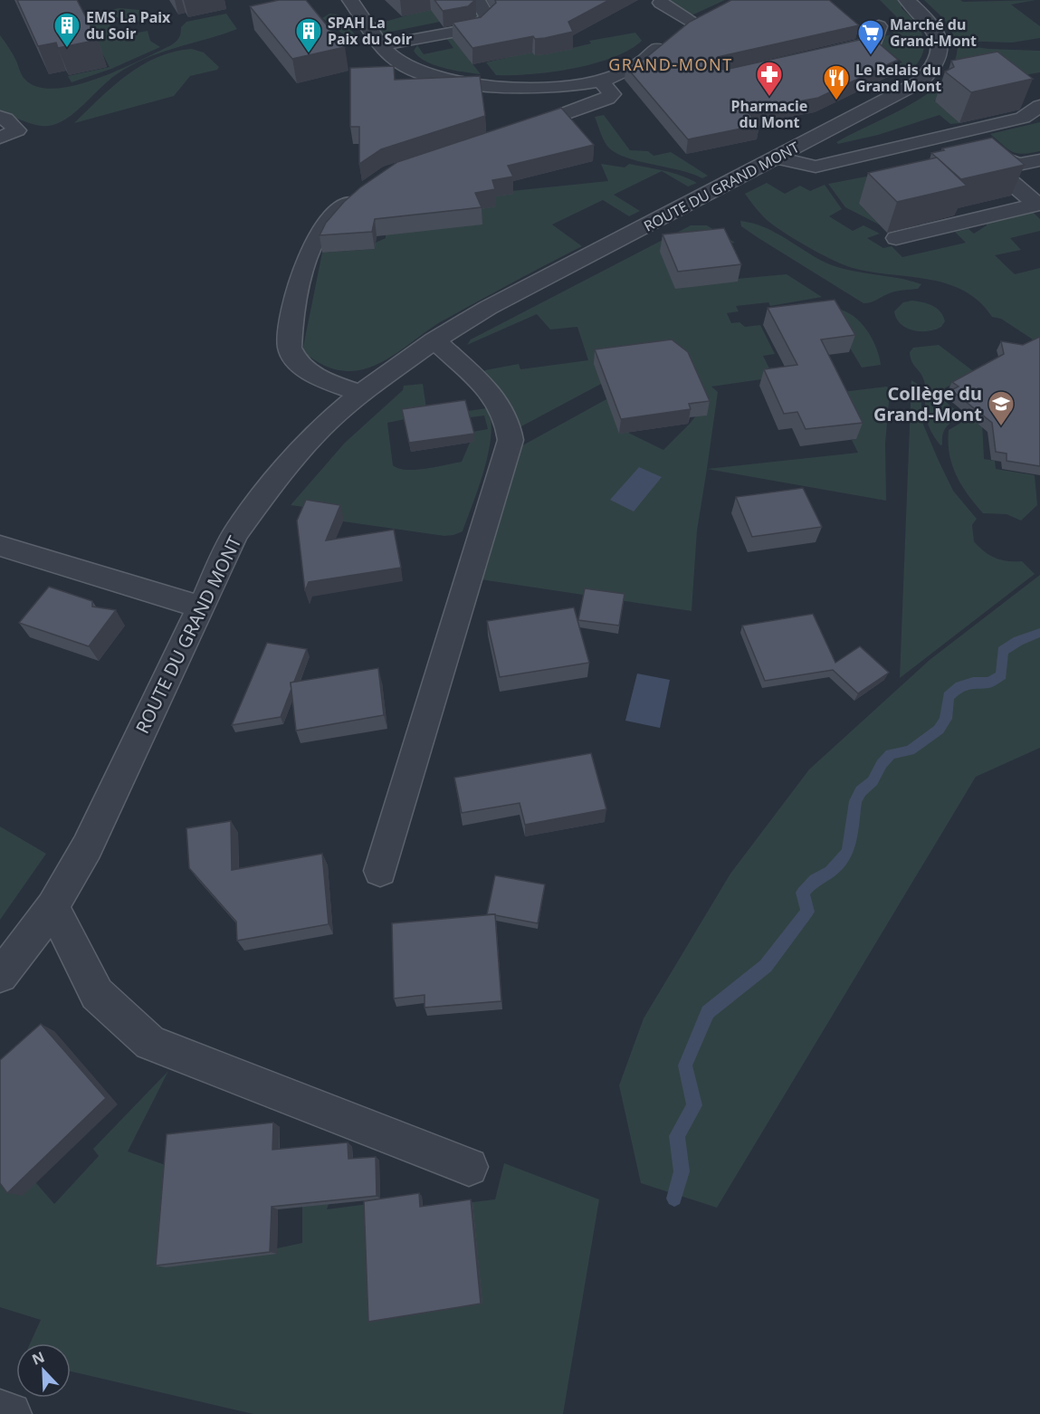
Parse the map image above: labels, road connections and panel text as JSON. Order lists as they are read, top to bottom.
{
  "streets": {
    "street": ["ROUTE DU GRAND MONT"]
  },
  "districts": ["GRAND-MONT"],
  "places": {
    "building": ["EMS La Paix du Soir", "SPAH La Paix du Soir"],
    "supermarket": ["Marché du Grand-Mont"],
    "pharmacy": ["Pharmacie du Mont"],
    "restaurant": ["Le Relais du Grand Mont"],
    "school or university": ["Collège du Grand-Mont"]
  },
  "north": "top left"
}
